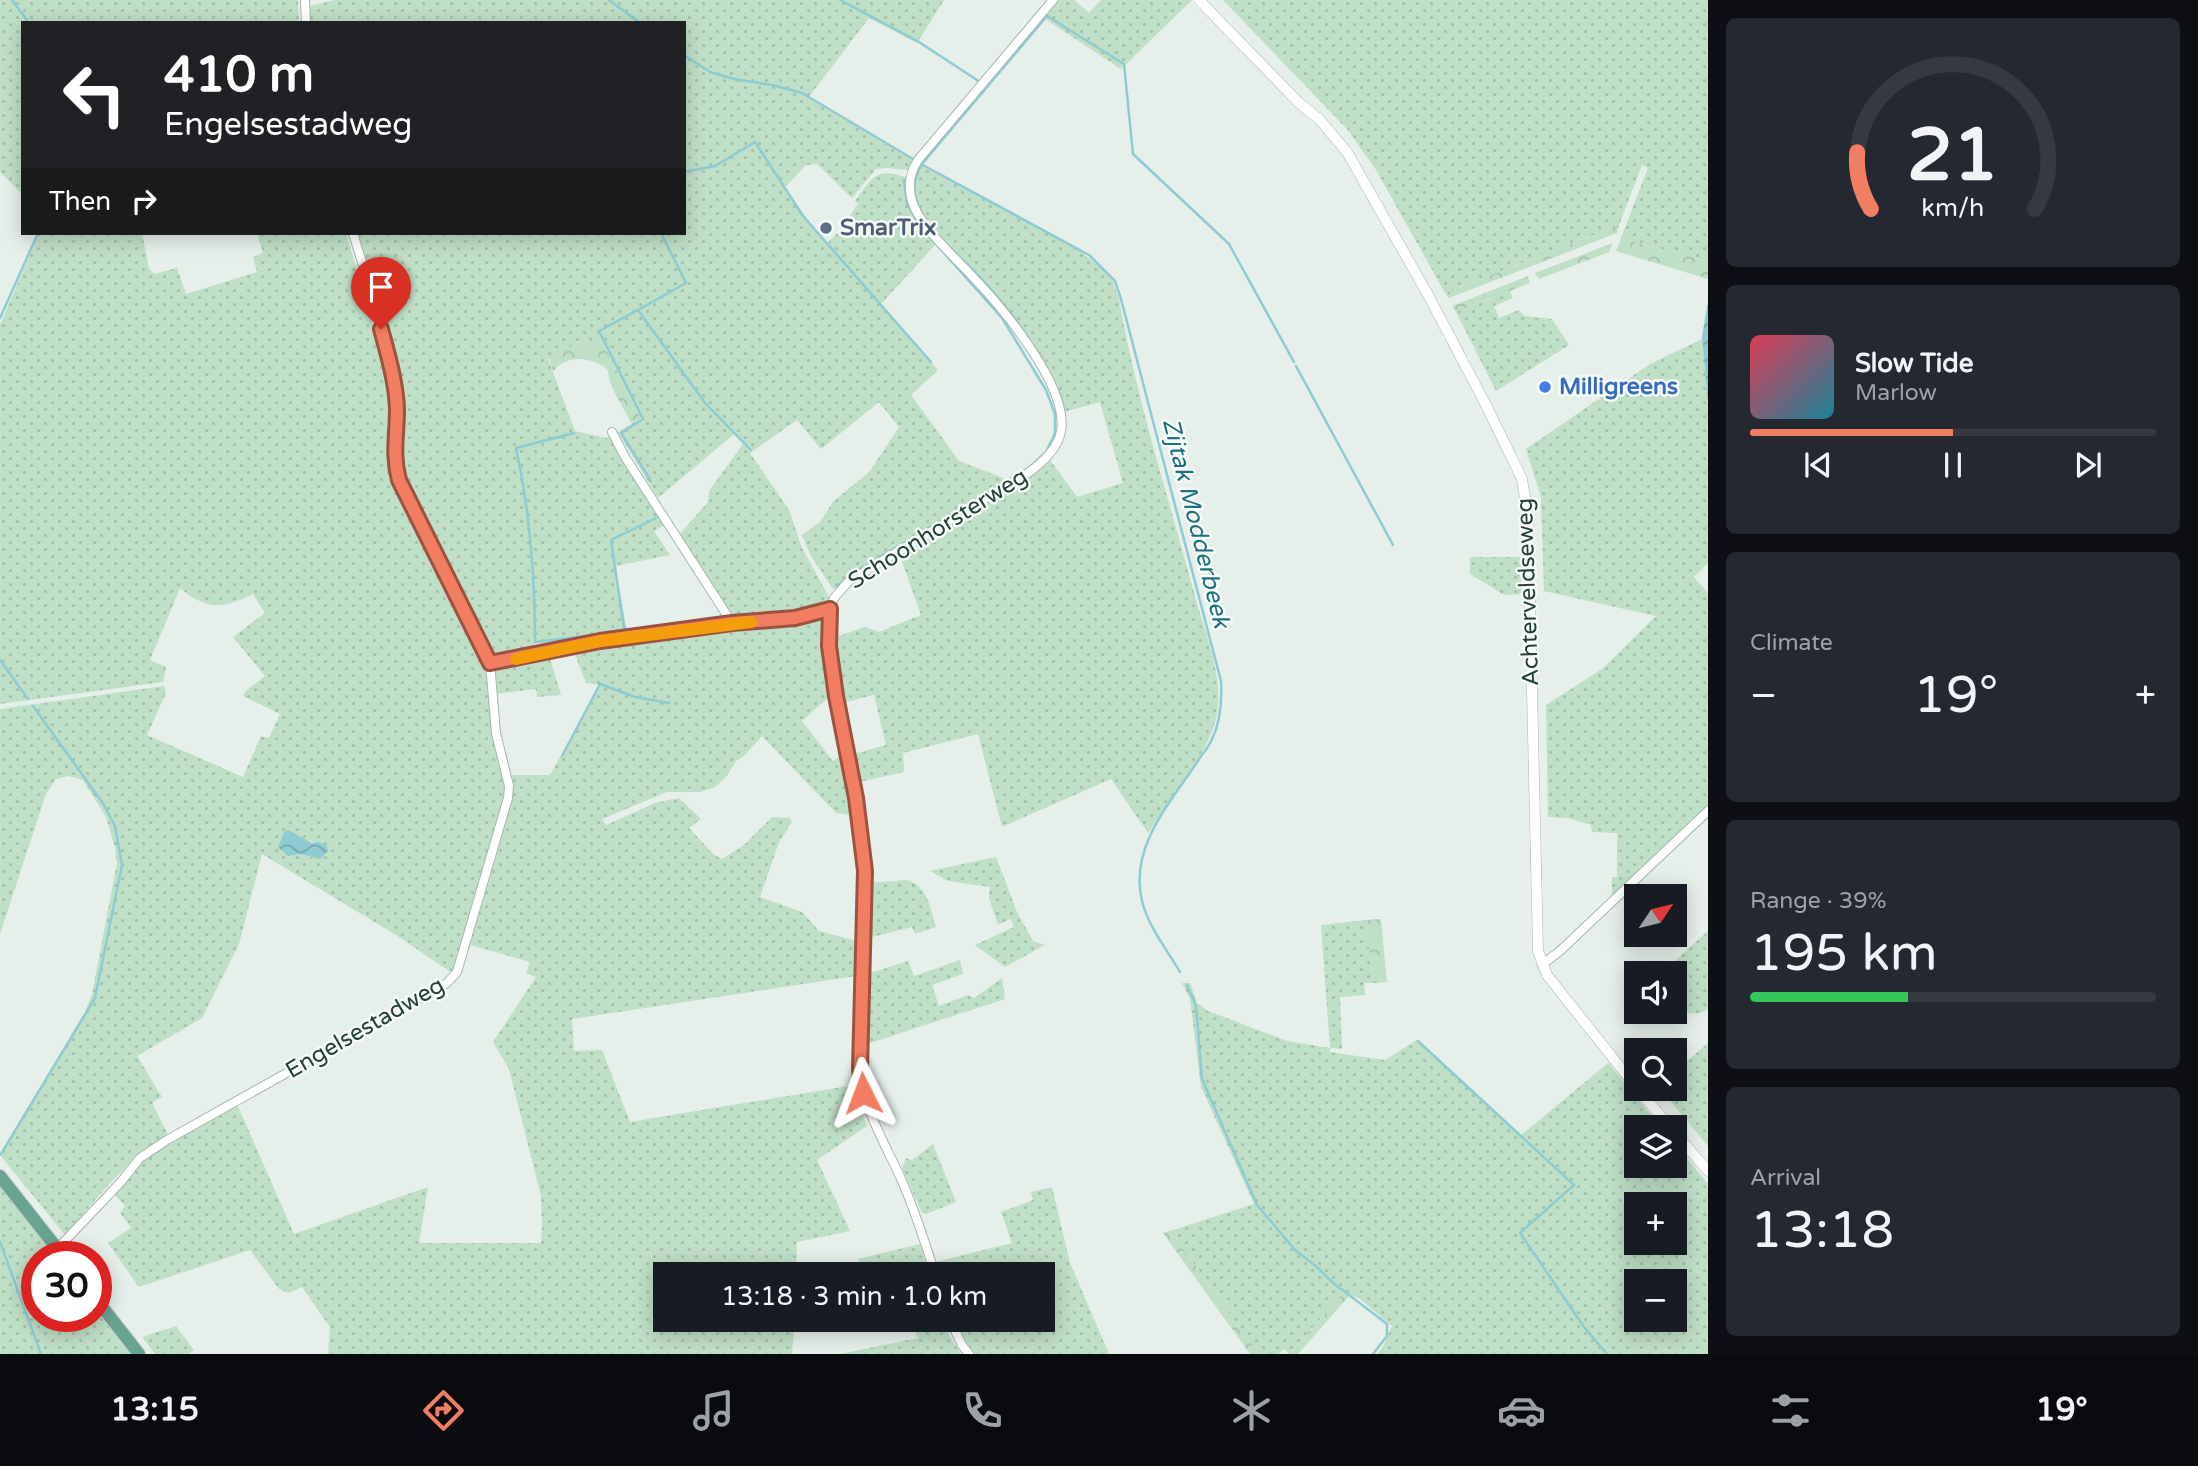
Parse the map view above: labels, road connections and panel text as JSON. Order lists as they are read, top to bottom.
{
  "streets": {
    "street": ["Schoonhorsterweg", "Achterveldseweg", "Engelsestadweg"]
  },
  "water": ["Zijtak Modderbeek"],
  "places": ["SmarTrix", "Milligreens"],
  "north": "top right",
  "page": {
    "turn": ["410 m", "Engelsestadweg"],
    "then": "Then",
    "song": ["Slow Tide", "Marlow"],
    "tile": [
      "Climate",
      ["Range · 39%", "195 km"],
      ["Arrival", "13:18"]
    ],
    "heat": ["−", "19°", "+"],
    "map_buttons": ["+", "−"],
    "limit": "30",
    "trip": "13:18 · 3 min · 1.0 km",
    "tabs": ["13:15", "19°"],
    "gauge": ["21", "km/h"]
  }
}
